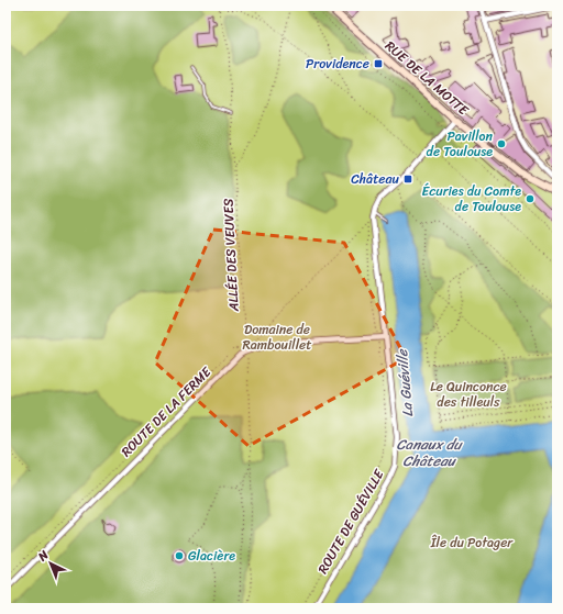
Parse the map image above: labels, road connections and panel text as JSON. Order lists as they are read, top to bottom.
{
  "streets": {
    "street": ["RUE DE LA MOTTE", "ROUTE DE LA FERME", "ROUTE DE GUÉVILLE"],
    "path": ["ALLÉE DES VEUVES"]
  },
  "crossings": [
    ["ALLÉE DES VEUVES", "ROUTE DE LA FERME"],
    ["ROUTE DE LA FERME", "ROUTE DE GUÉVILLE"]
  ],
  "water": ["La Guéville", "Canaux du Château"],
  "parks": ["Domaine de Rambouillet", "Le Quinconce des tilleuls", "Île du Potager"],
  "places": {
    "transit": ["Providence", "Château"],
    "other": ["Pavillon de Toulouse", "Écuries du Comte de Toulouse", "Glacière"]
  },
  "north": "top left"
}
